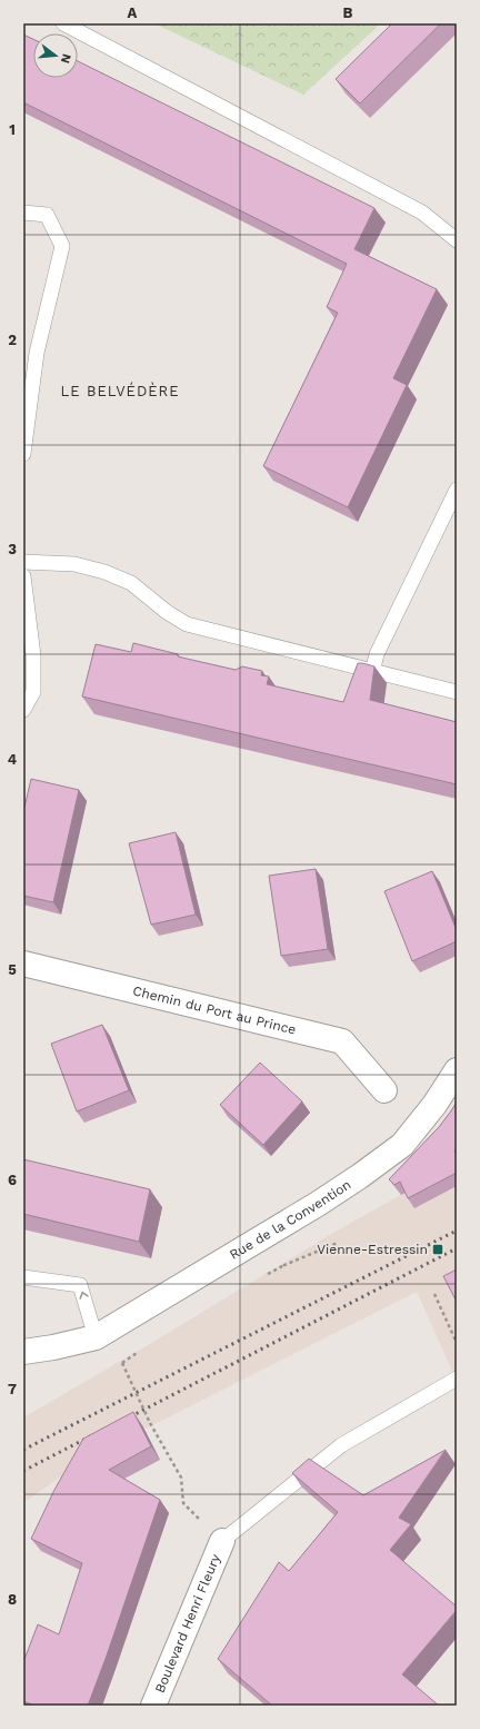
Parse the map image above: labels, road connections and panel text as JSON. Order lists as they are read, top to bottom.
{
  "streets": {
    "street": ["Chemin du Port au Prince", "Rue de la Convention", "Boulevard Henri Fleury"]
  },
  "districts": ["LE BELVÉDÈRE"],
  "places": {
    "transit": ["Vienne-Estressin"]
  },
  "north": "right",
  "grid": {
    "columns": ["A", "B"],
    "rows": [
      "1",
      "2",
      "3",
      "4",
      "5",
      "6",
      "7",
      "8"
    ]
  }
}
